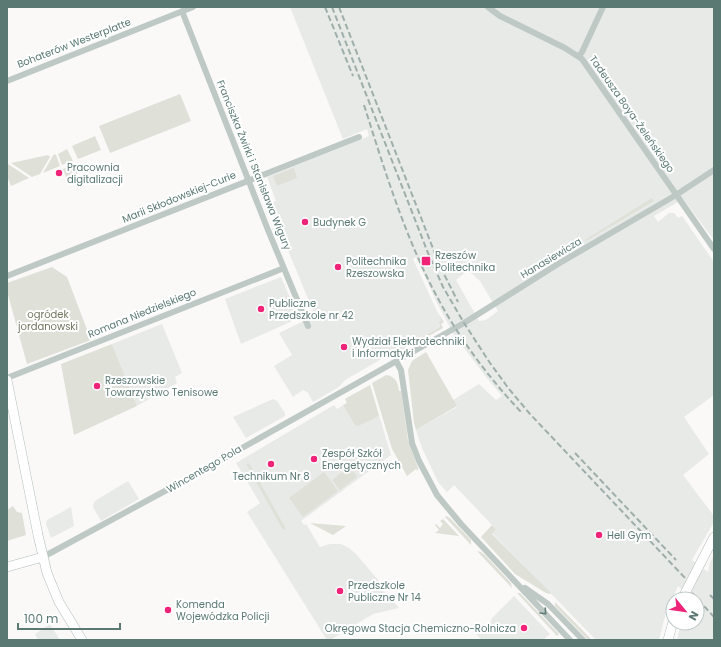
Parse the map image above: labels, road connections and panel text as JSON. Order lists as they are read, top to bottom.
{
  "streets": {
    "main road": ["Wincentego Pola"],
    "street": [
      "Bohaterów Westerplatte",
      "Tadeusza Boya-Żeleńskiego",
      "Franciszka Żwirki i Stanisława Wigury",
      "Marii Skłodowskiej-Curie",
      "Hanasiewicza",
      "Romana Niedzielskiego"
    ]
  },
  "crossings": [
    ["Bohaterów Westerplatte", "Franciszka Żwirki i Stanisława Wigury"],
    ["Tadeusza Boya-Żeleńskiego", "Hanasiewicza"],
    ["Franciszka Żwirki i Stanisława Wigury", "Marii Skłodowskiej-Curie"],
    ["Franciszka Żwirki i Stanisława Wigury", "Romana Niedzielskiego"],
    ["Hanasiewicza", "Wincentego Pola"]
  ],
  "parks": ["ogródek jordanowski"],
  "places": {
    "other": [
      "Pracownia digitalizacji",
      "Budynek G",
      "Politechnika Rzeszowska",
      "Publiczne Przedszkole nr 42",
      "Wydział Elektrotechniki i Informatyki",
      "Rzeszowskie Towarzystwo Tenisowe",
      "Zespół Szkół Energetycznych",
      "Technikum Nr 8",
      "Hell Gym",
      "Przedszkole Publiczne Nr 14",
      "Komenda Wojewódzka Policji",
      "Okręgowa Stacja Chemiczno-Rolnicza"
    ],
    "transit": ["Rzeszów Politechnika"]
  },
  "scale_bar": "100 m",
  "north": "bottom right"
}
